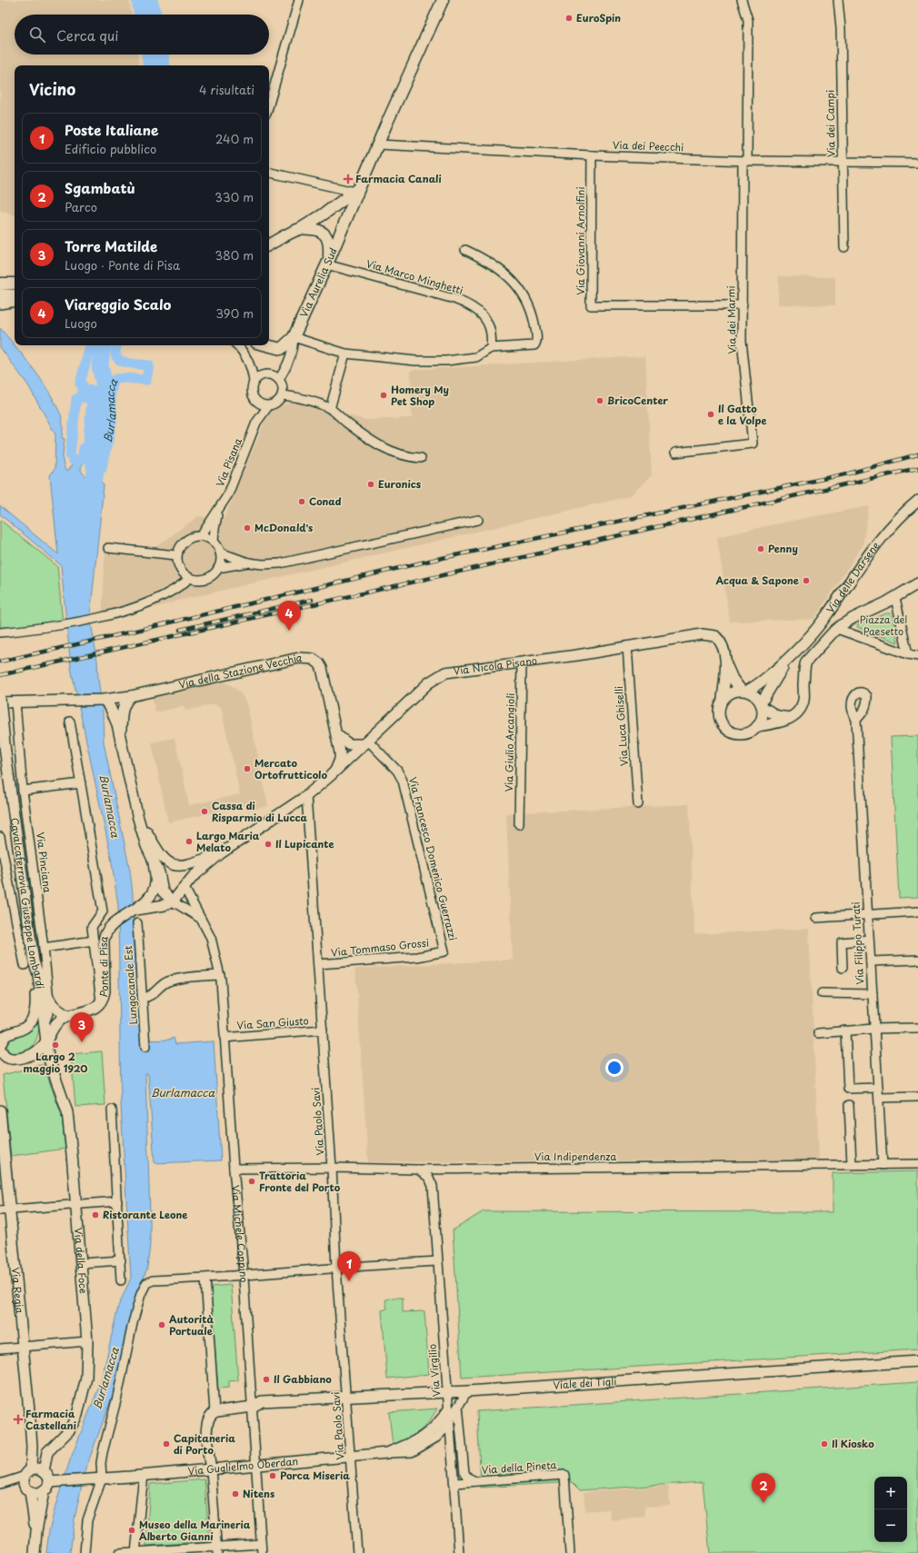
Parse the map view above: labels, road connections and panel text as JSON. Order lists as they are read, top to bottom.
{
  "streets": {
    "main road": ["Via Aurelia Sud"],
    "street": [
      "Via dei Campi",
      "Via dei Peecchi",
      "Via Giovanni Arnolfini",
      "Via Marco Minghetti",
      "Via dei Marmi",
      "Via Pisana",
      "Via delle Darsene",
      "Via Nicola Pisano",
      "Via della Stazione Vecchia",
      "Via Luca Ghiselli",
      "Via Giulio Arcangioli",
      "Via Francesco Domenico Guerrazzi",
      "Via Pinciana",
      "Cavalcaferrovia Giuseppe Lombardi",
      "Via Filippo Turati",
      "Via Tommaso Grossi",
      "Ponte di Pisa",
      "Lungocanale Est",
      "Via San Giusto",
      "Via Paolo Savi",
      "Via Indipendenza",
      "Via Michele Coppino",
      "Via della Foce",
      "Via Regia",
      "Via Virgilio",
      "Viale dei Tigli",
      "Via Guglielmo Oberdan",
      "Via della Pineta"
    ]
  },
  "crossings": [
    ["Via dei Campi", "Via dei Peecchi"],
    ["Via dei Peecchi", "Via Giovanni Arnolfini"],
    ["Via dei Peecchi", "Via Aurelia Sud"],
    ["Via dei Peecchi", "Via dei Marmi"],
    ["Via Giovanni Arnolfini", "Via dei Marmi"],
    ["Via Marco Minghetti", "Via Aurelia Sud"],
    ["Via Aurelia Sud", "Via Pisana"],
    ["Via delle Darsene", "Via Nicola Pisano"],
    ["Via Nicola Pisano", "Via della Stazione Vecchia"],
    ["Via Nicola Pisano", "Via Luca Ghiselli"],
    ["Via Nicola Pisano", "Via Giulio Arcangioli"],
    ["Via Nicola Pisano", "Via Francesco Domenico Guerrazzi"],
    ["Via Nicola Pisano", "Via Paolo Savi"],
    ["Via Francesco Domenico Guerrazzi", "Via Tommaso Grossi"],
    ["Via Pinciana", "Cavalcaferrovia Giuseppe Lombardi"],
    ["Cavalcaferrovia Giuseppe Lombardi", "Via della Foce"],
    ["Via Filippo Turati", "Via Indipendenza"],
    ["Via Tommaso Grossi", "Via Paolo Savi"],
    ["Via San Giusto", "Via Paolo Savi"],
    ["Via San Giusto", "Via Michele Coppino"],
    ["Via Paolo Savi", "Via Indipendenza"],
    ["Via Paolo Savi", "Viale dei Tigli"],
    ["Via Paolo Savi", "Via Guglielmo Oberdan"],
    ["Via Indipendenza", "Via Michele Coppino"],
    ["Via Michele Coppino", "Viale dei Tigli"],
    ["Via Michele Coppino", "Via Guglielmo Oberdan"],
    ["Via della Foce", "Via Regia"],
    ["Via della Foce", "Via Guglielmo Oberdan"],
    ["Via Regia", "Via Guglielmo Oberdan"],
    ["Via Virgilio", "Viale dei Tigli"],
    ["Via Virgilio", "Via Guglielmo Oberdan"],
    ["Via Virgilio", "Via della Pineta"],
    ["Via Guglielmo Oberdan", "Via della Pineta"]
  ],
  "water": ["Burlamacca"],
  "parks": ["Piazza del Paesetto"],
  "places": {
    "other": [
      "EuroSpin",
      "Homery My Pet Shop",
      "BricoCenter",
      "Il Gatto e la Volpe",
      "Euronics",
      "Conad",
      "McDonald's",
      "Penny",
      "Acqua & Sapone",
      "Mercato Ortofrutticolo",
      "Cassa di Risparmio di Lucca",
      "Largo Maria Melato",
      "Il Lupicante",
      "Largo 2 maggio 1920",
      "Trattoria Fronte del Porto",
      "Ristorante Leone",
      "Autorità Portuale",
      "Il Gabbiano",
      "Capitaneria di Porto",
      "Il Kiosko",
      "Porca Miseria",
      "Nitens",
      "Museo della Marineria Alberto Gianni"
    ],
    "health": ["Farmacia Canali", "Farmacia Castellani"]
  },
  "page": {
    "search": "Cerca qui",
    "heading": ["Vicino", "4 risultati"],
    "list": [
      {
        "mark": "1",
        "name": "Poste Italiane",
        "note": "Edificio pubblico",
        "value": "240 m"
      },
      {
        "mark": "2",
        "name": "Sgambatù",
        "note": "Parco",
        "value": "330 m"
      },
      {
        "mark": "3",
        "name": "Torre Matilde",
        "note": "Luogo · Ponte di Pisa",
        "value": "380 m"
      },
      {
        "mark": "4",
        "name": "Viareggio Scalo",
        "note": "Luogo",
        "value": "390 m"
      }
    ],
    "pins": [
      "4",
      "3",
      "1",
      "2"
    ],
    "map_buttons": ["+", "−"]
  }
}
